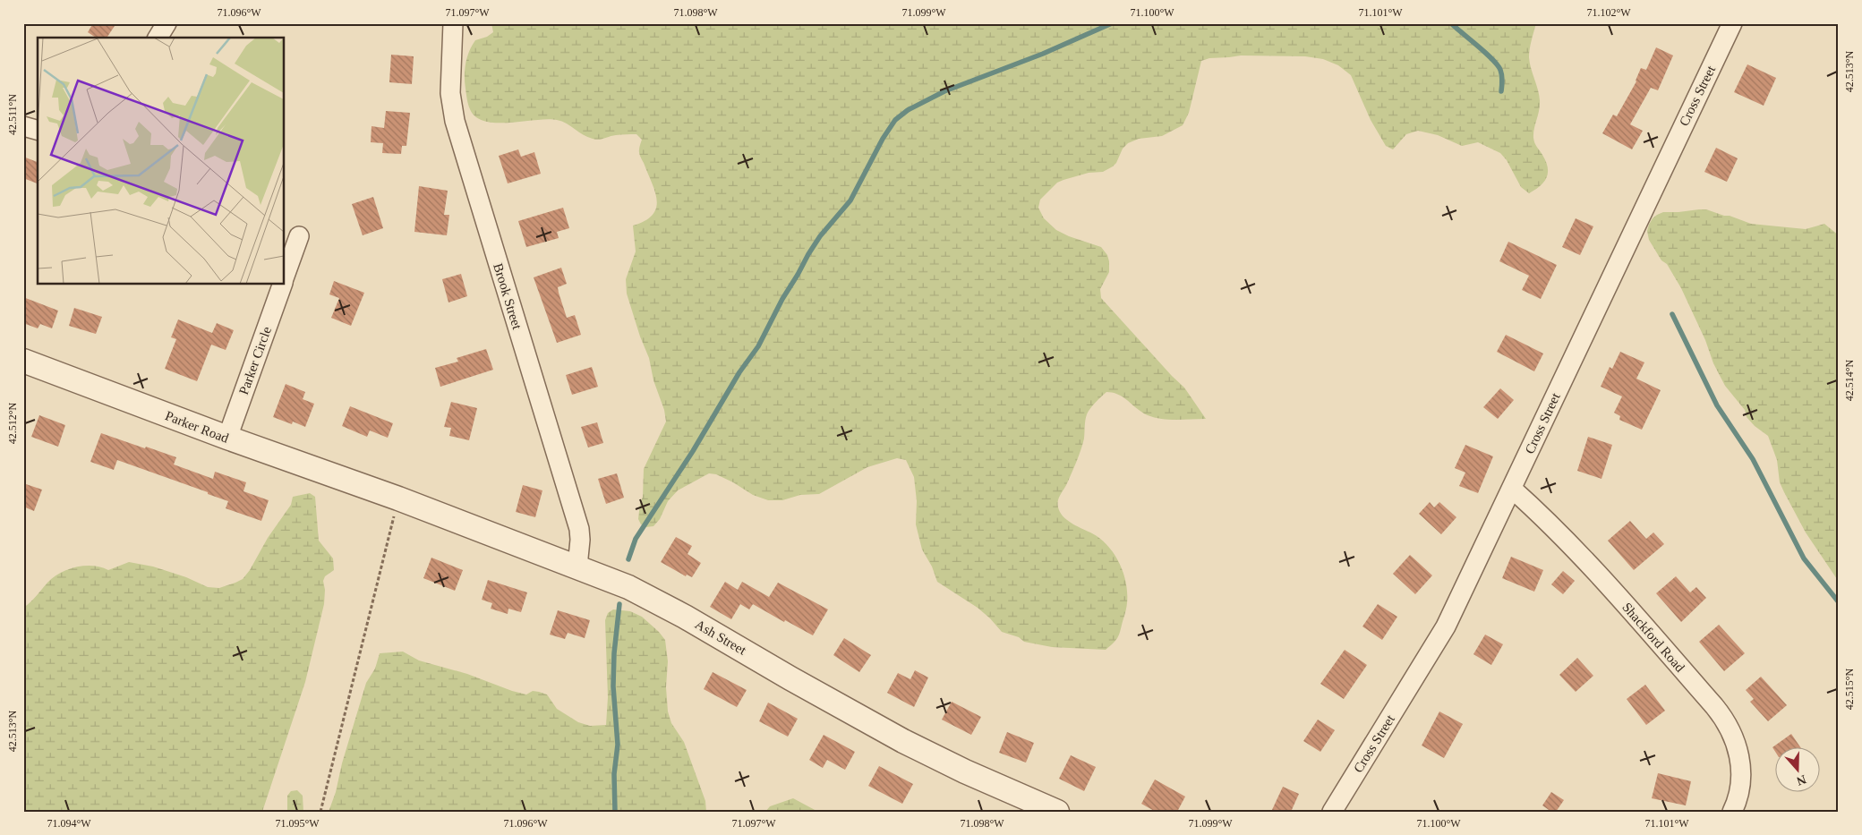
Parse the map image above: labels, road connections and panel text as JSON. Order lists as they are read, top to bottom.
{
  "streets": {
    "street": [
      "Cross Street",
      "Brook Street",
      "Parker Circle",
      "Parker Road",
      "Ash Street",
      "Shackford Road"
    ]
  },
  "crossings": [
    ["Cross Street", "Shackford Road"],
    ["Brook Street", "Ash Street"],
    ["Parker Circle", "Parker Road"],
    ["Parker Road", "Ash Street"]
  ],
  "north": "bottom",
  "coordinates": [
    "71.096°W",
    "71.097°W",
    "71.098°W",
    "71.099°W",
    "71.100°W",
    "71.101°W",
    "71.102°W",
    "42.513°N",
    "42.511°N",
    "42.514°N",
    "42.512°N",
    "42.515°N",
    "71.094°W",
    "71.095°W"
  ]
}
